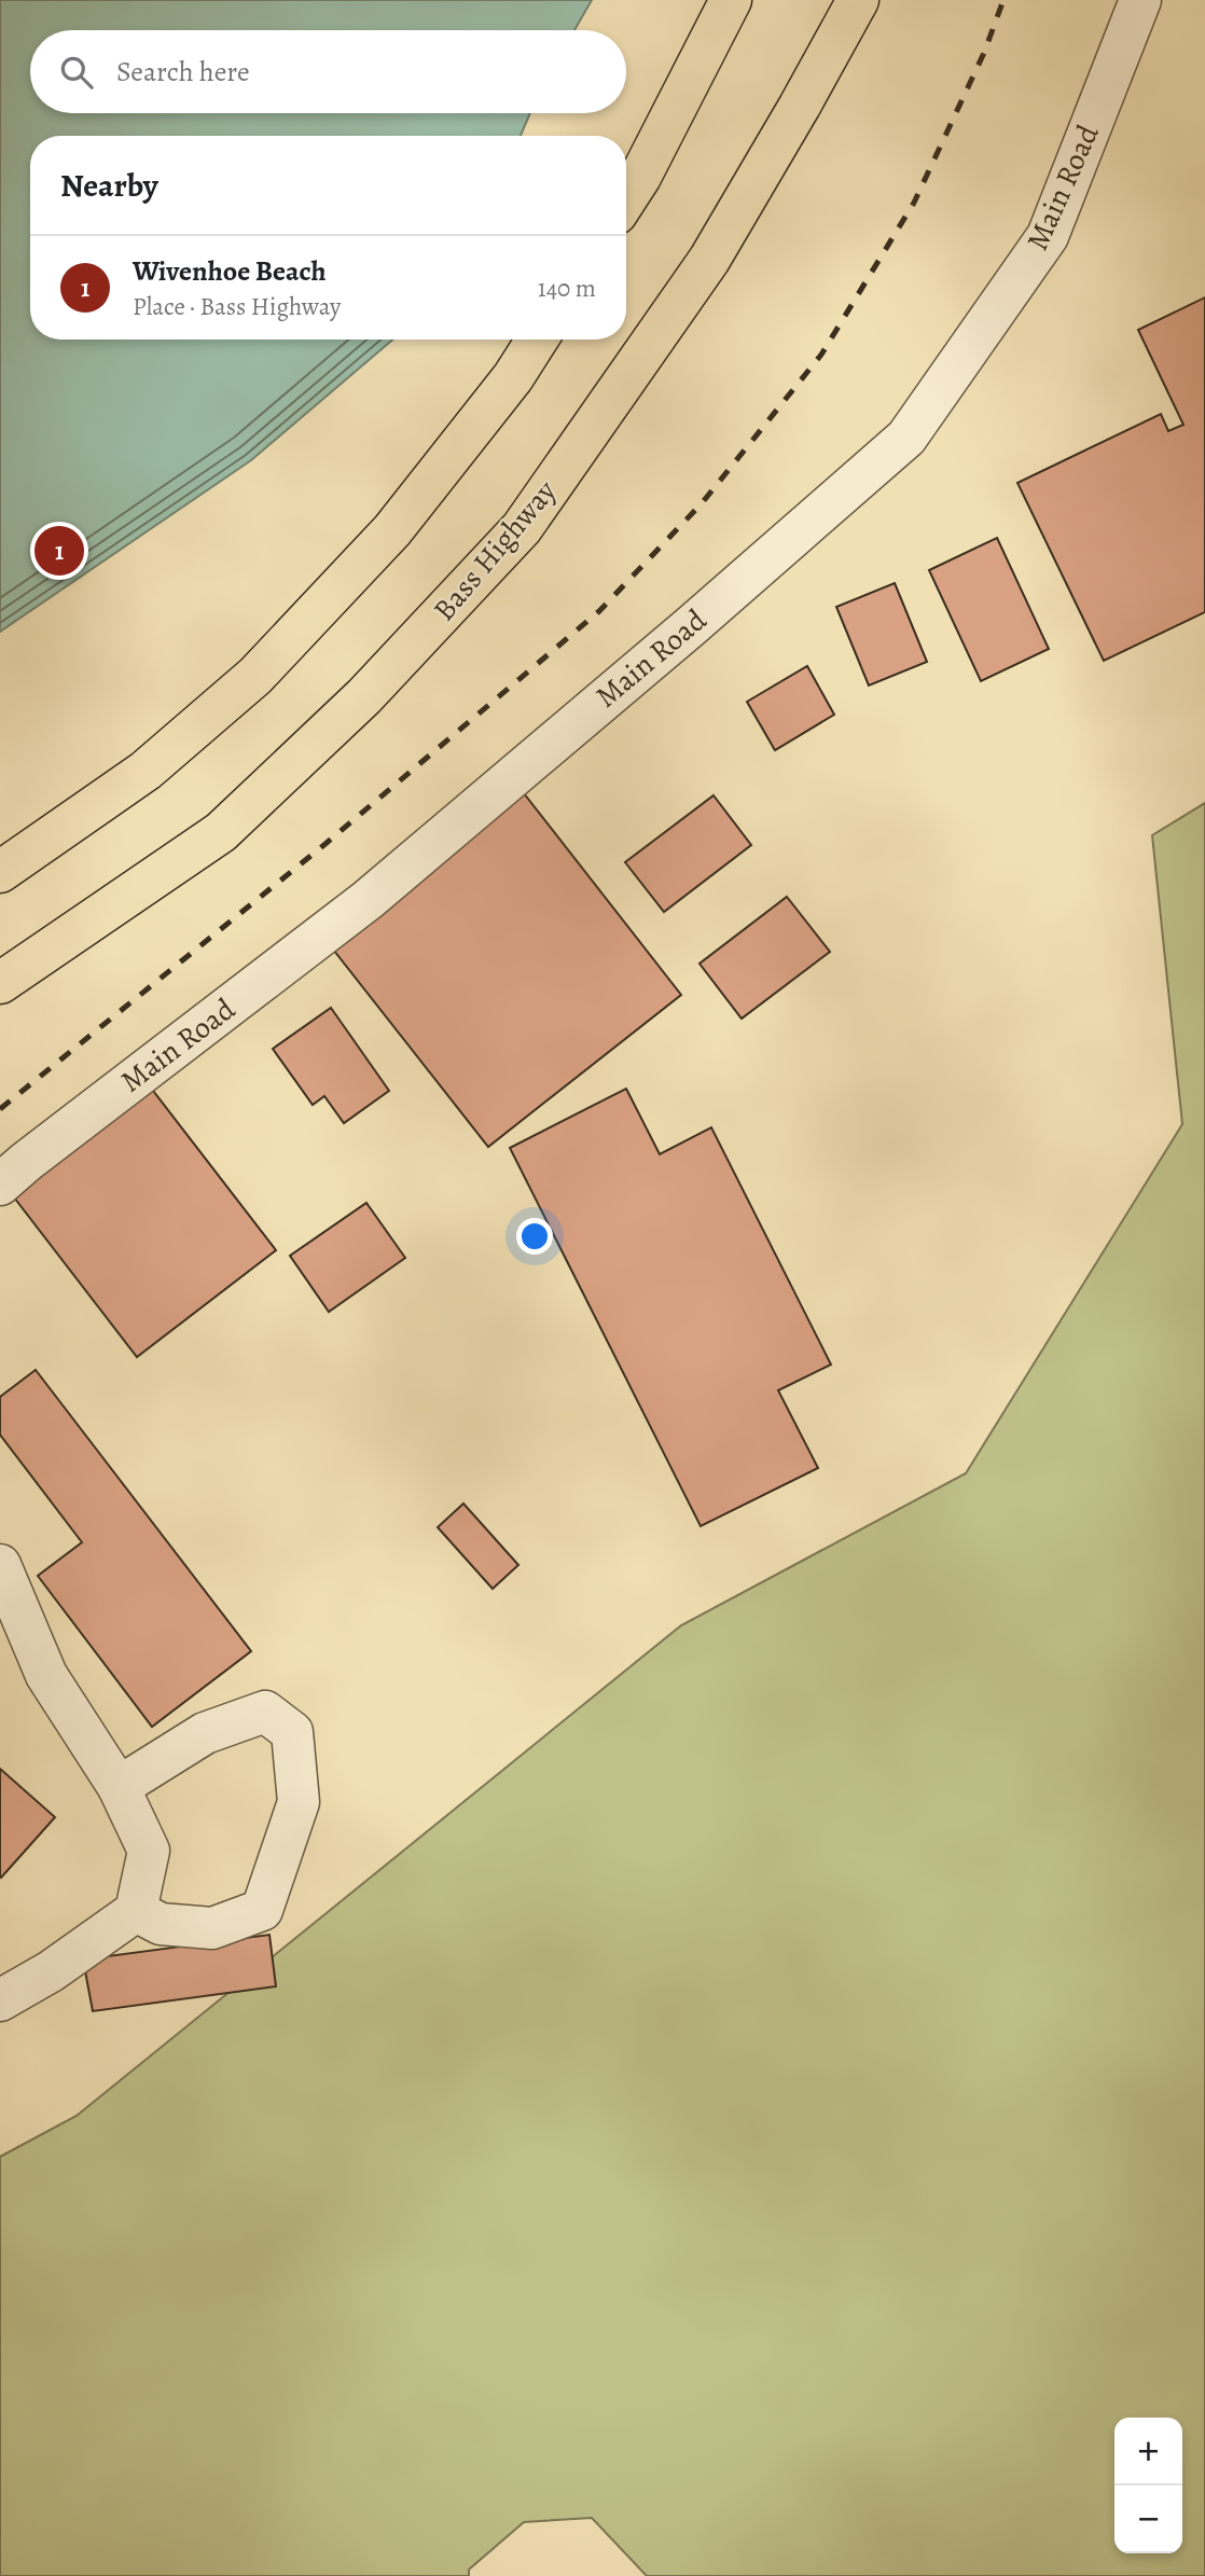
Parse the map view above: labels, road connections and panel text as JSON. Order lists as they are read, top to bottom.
{
  "streets": {
    "highway": ["Bass Highway"],
    "street": ["Main Road"]
  },
  "page": {
    "search": "Search here",
    "heading": "Nearby",
    "list": [
      {
        "mark": "1",
        "name": "Wivenhoe Beach",
        "note": "Place · Bass Highway",
        "value": "140 m"
      }
    ],
    "pins": "1",
    "map_buttons": ["+", "−"]
  }
}
